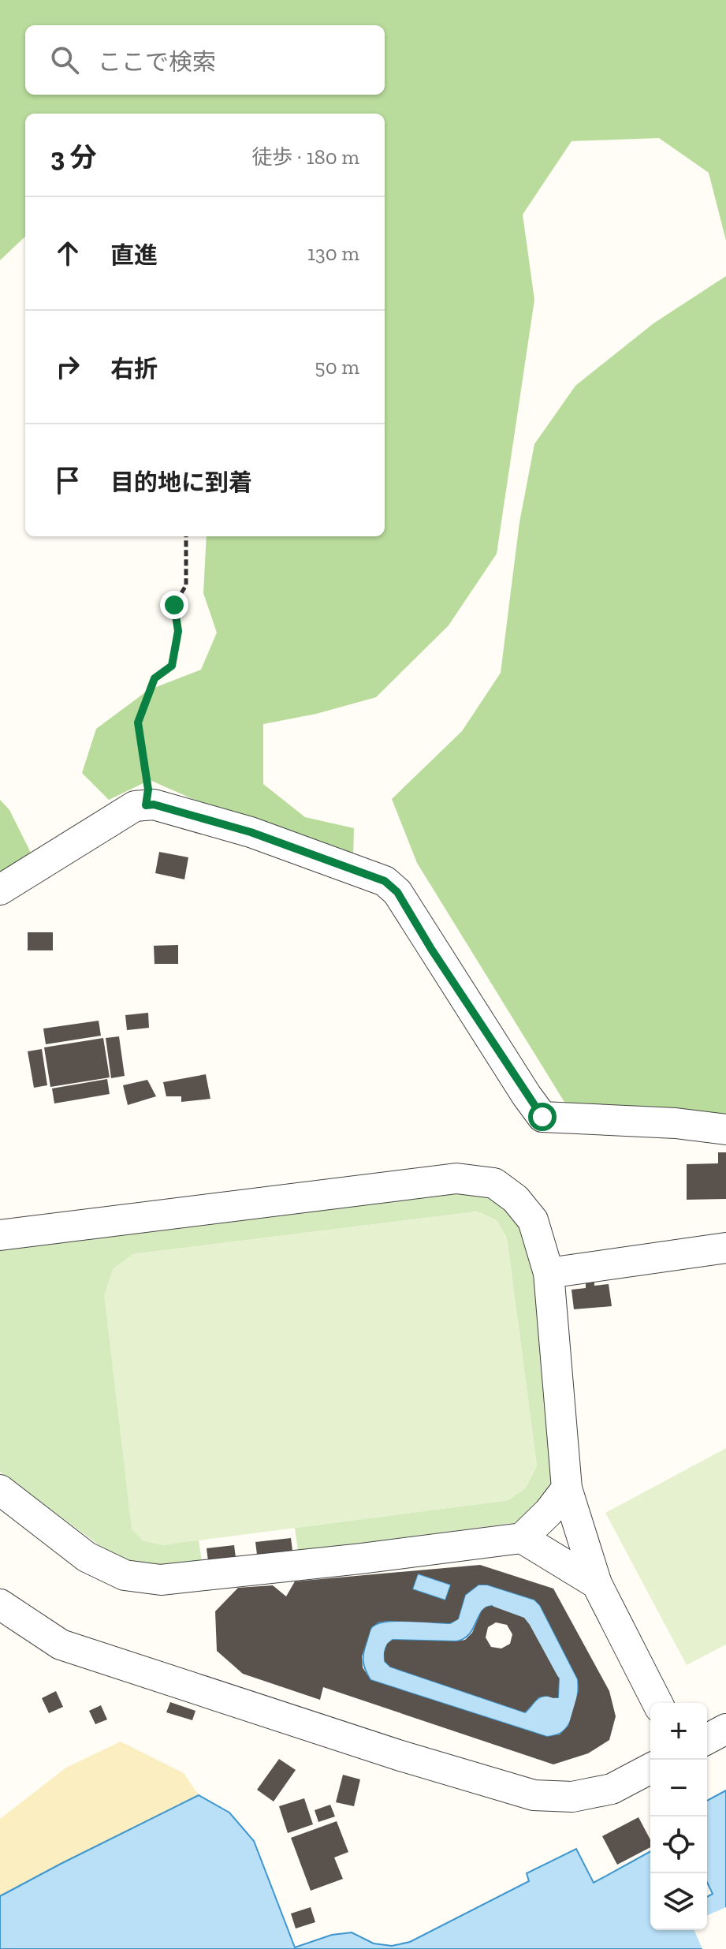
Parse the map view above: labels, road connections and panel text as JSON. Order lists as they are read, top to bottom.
{
  "page": {
    "search": "ここで検索",
    "heading": ["3 分", "徒歩 · 180 m"],
    "list": [
      ["直進", "130 m"],
      ["右折", "50 m"],
      "目的地に到着"
    ],
    "map_buttons": ["+", "−"]
  }
}
